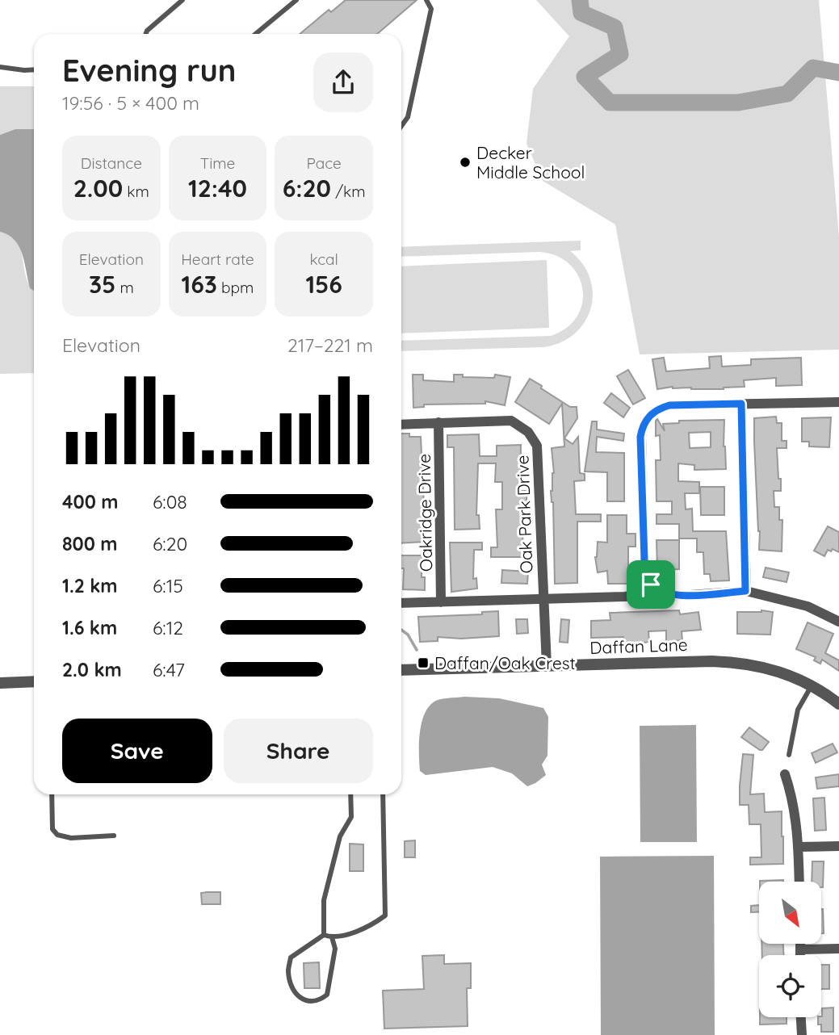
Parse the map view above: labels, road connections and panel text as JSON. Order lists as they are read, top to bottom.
{
  "streets": {
    "street": ["Oakridge Drive", "Oak Park Drive", "Daffan Lane"]
  },
  "crossings": [
    ["Oakridge Drive", "Oak Park Drive"],
    ["Oak Park Drive", "Daffan Lane"]
  ],
  "places": {
    "other": ["Decker Middle School"],
    "transit": ["Daffan/Oak Crest"]
  },
  "north": "bottom right",
  "page": {
    "heading": ["Evening run", "19:56 · 5 × 400 m"],
    "stats": [
      ["Distance", "2.00 km"],
      ["Time", "12:40"],
      ["Pace", "6:20 /km"],
      ["Elevation", "35 m"],
      ["Heart rate", "163 bpm"],
      ["kcal", "156"]
    ],
    "chart": ["Elevation", "217–221 m"],
    "list": [
      {
        "name": "400 m",
        "note": "6:08"
      },
      {
        "name": "800 m",
        "note": "6:20"
      },
      {
        "name": "1.2 km",
        "note": "6:15"
      },
      {
        "name": "1.6 km",
        "note": "6:12"
      },
      {
        "name": "2.0 km",
        "note": "6:47"
      }
    ],
    "buttons": ["Save", "Share"]
  }
}
